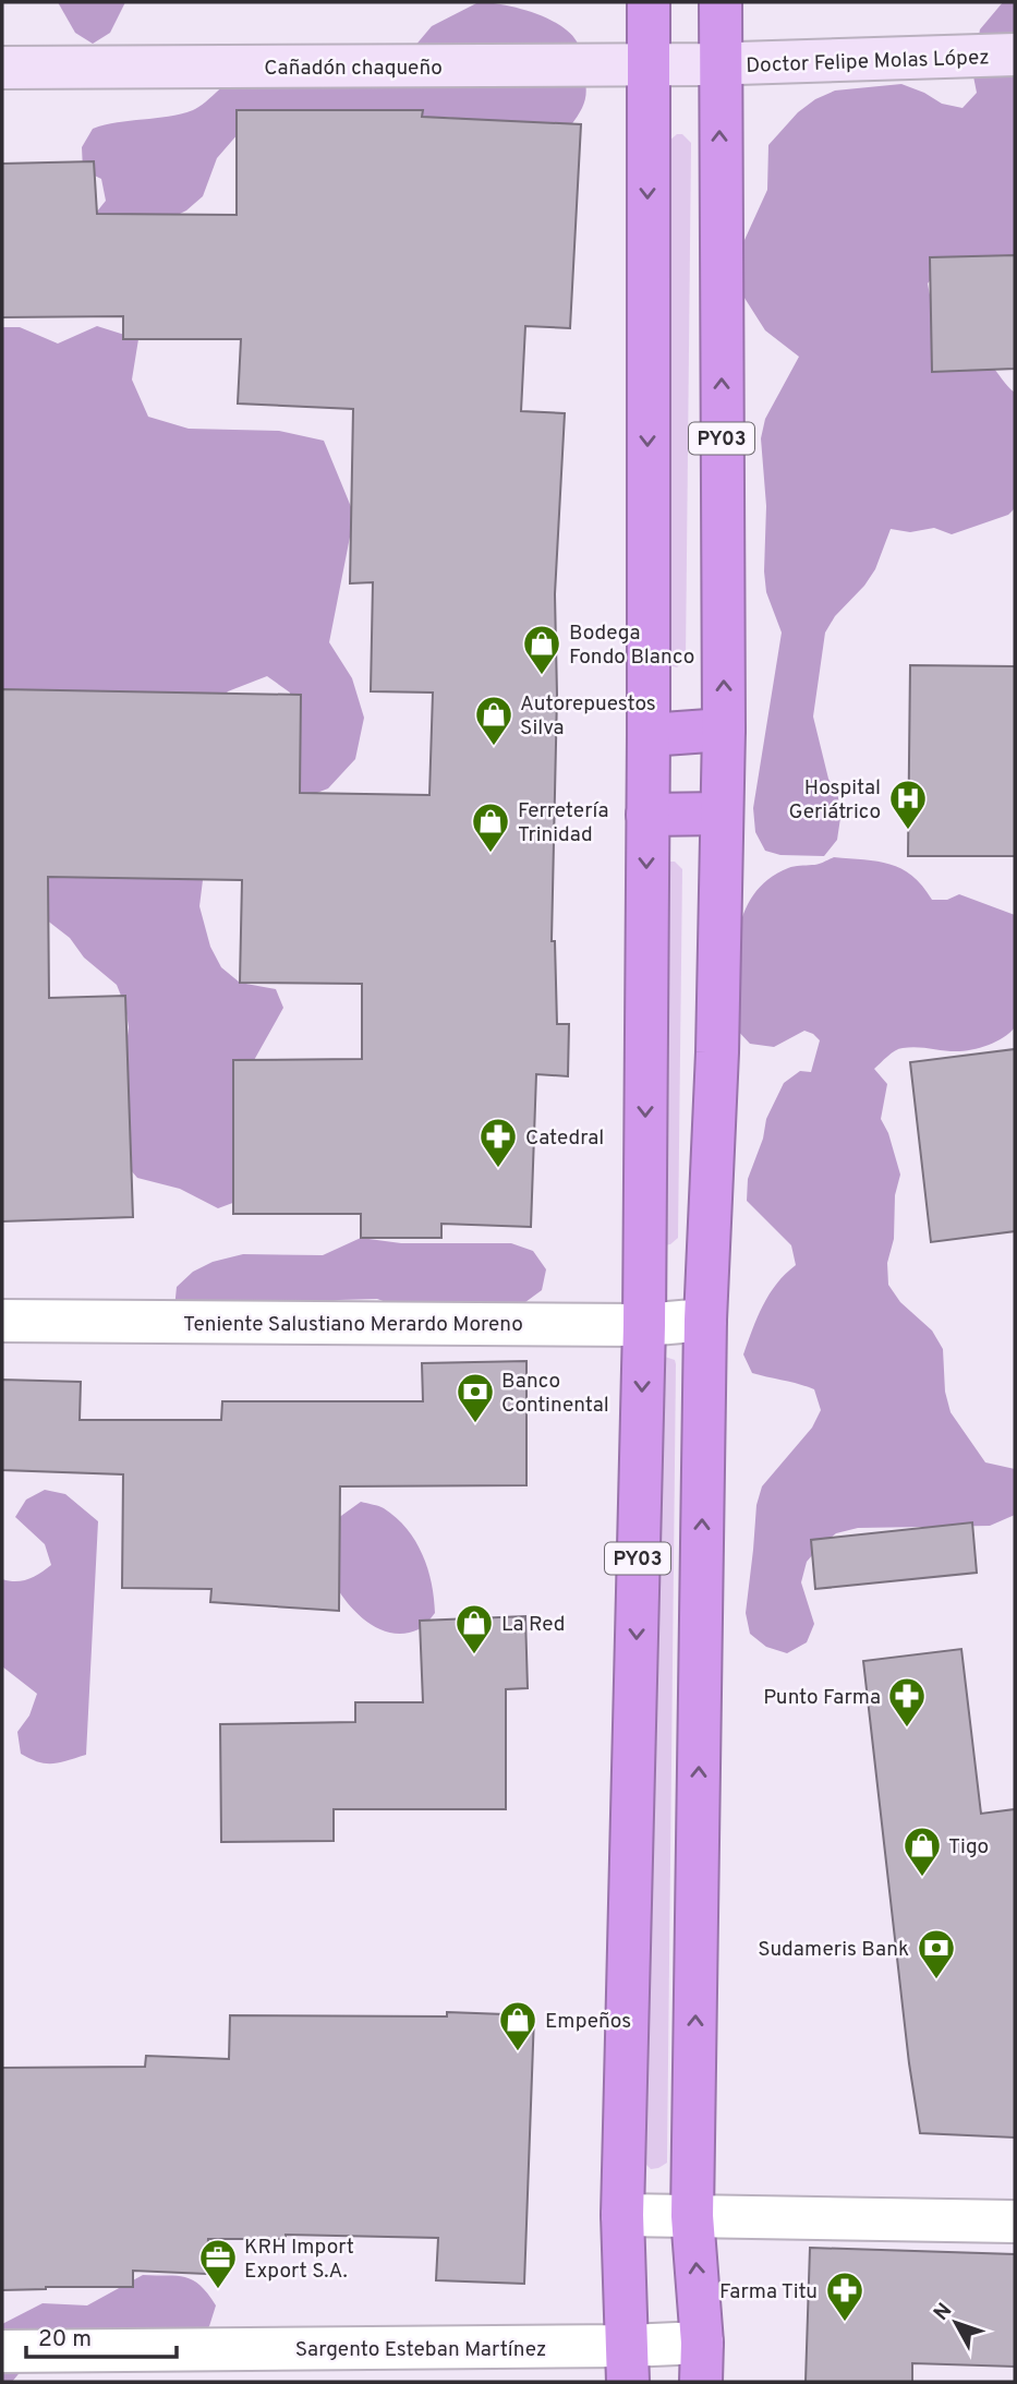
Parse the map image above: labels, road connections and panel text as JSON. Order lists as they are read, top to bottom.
{
  "streets": {
    "highway": ["PY03"],
    "main road": ["Doctor Felipe Molas López", "Cañadón chaqueño"],
    "street": ["Teniente Salustiano Merardo Moreno", "Sargento Esteban Martínez"]
  },
  "crossings": [
    ["Doctor Felipe Molas López", "Cañadón chaqueño"],
    ["Doctor Felipe Molas López", "PY03"],
    ["Cañadón chaqueño", "PY03"],
    ["PY03", "Teniente Salustiano Merardo Moreno"],
    ["PY03", "Sargento Esteban Martínez"]
  ],
  "places": {
    "shop": [
      "Bodega Fondo Blanco",
      "Autorepuestos Silva",
      "Ferretería Trinidad",
      "La Red",
      "Tigo",
      "Empeños"
    ],
    "hospital": ["Hospital Geriátrico"],
    "pharmacy": ["Catedral", "Punto Farma", "Farma Titu"],
    "bank": ["Banco Continental", "Sudameris Bank"],
    "office": ["KRH Import Export S.A."]
  },
  "scale_bar": "20 m",
  "north": "top left"
}
